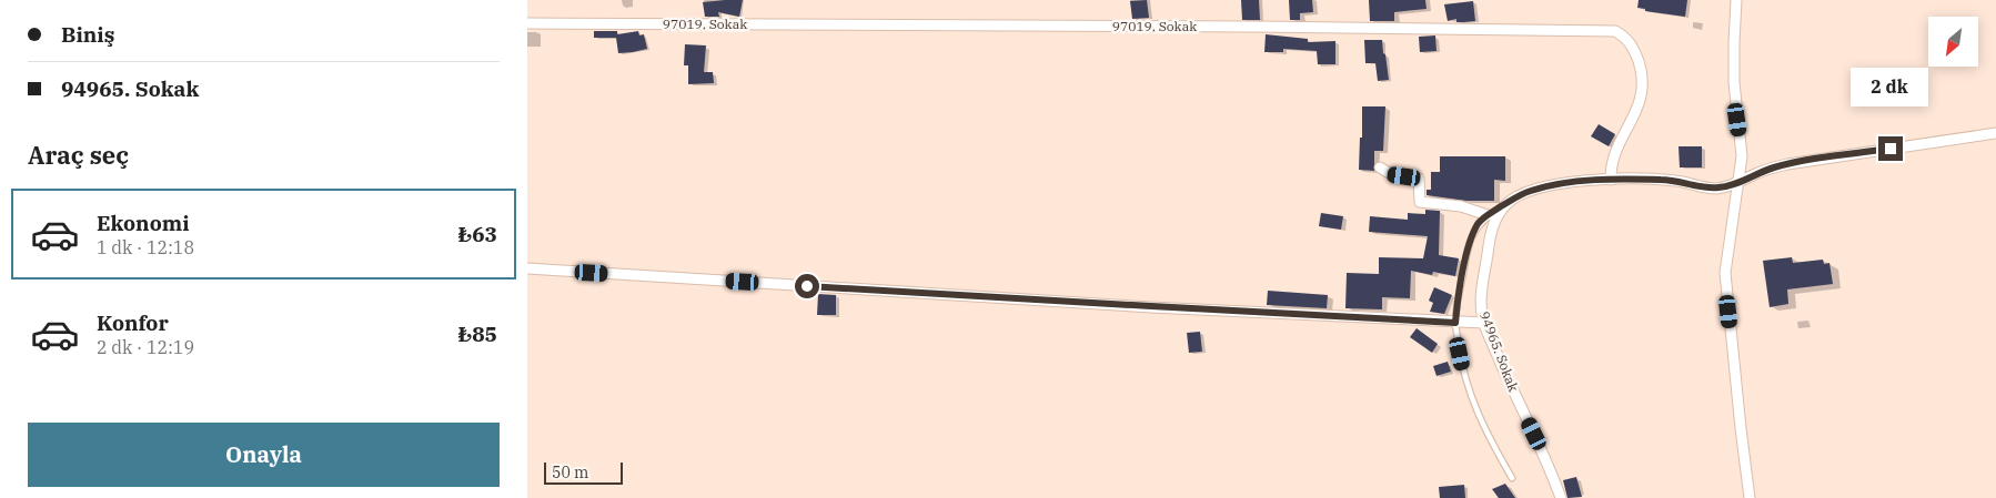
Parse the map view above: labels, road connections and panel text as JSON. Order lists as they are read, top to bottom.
{
  "streets": {
    "street": ["97019. Sokak", "94965. Sokak"]
  },
  "scale_bar": "50 m",
  "north": "bottom left",
  "page": {
    "banner": ["Biniş", "94965. Sokak"],
    "bubble": "2 dk",
    "heading": "Araç seç",
    "list": [
      {
        "name": "Ekonomi",
        "note": "1 dk · 12:18",
        "value": "₺63"
      },
      {
        "name": "Konfor",
        "note": "2 dk · 12:19",
        "value": "₺85"
      }
    ],
    "buttons": "Onayla",
    "scale": "50 m"
  }
}
